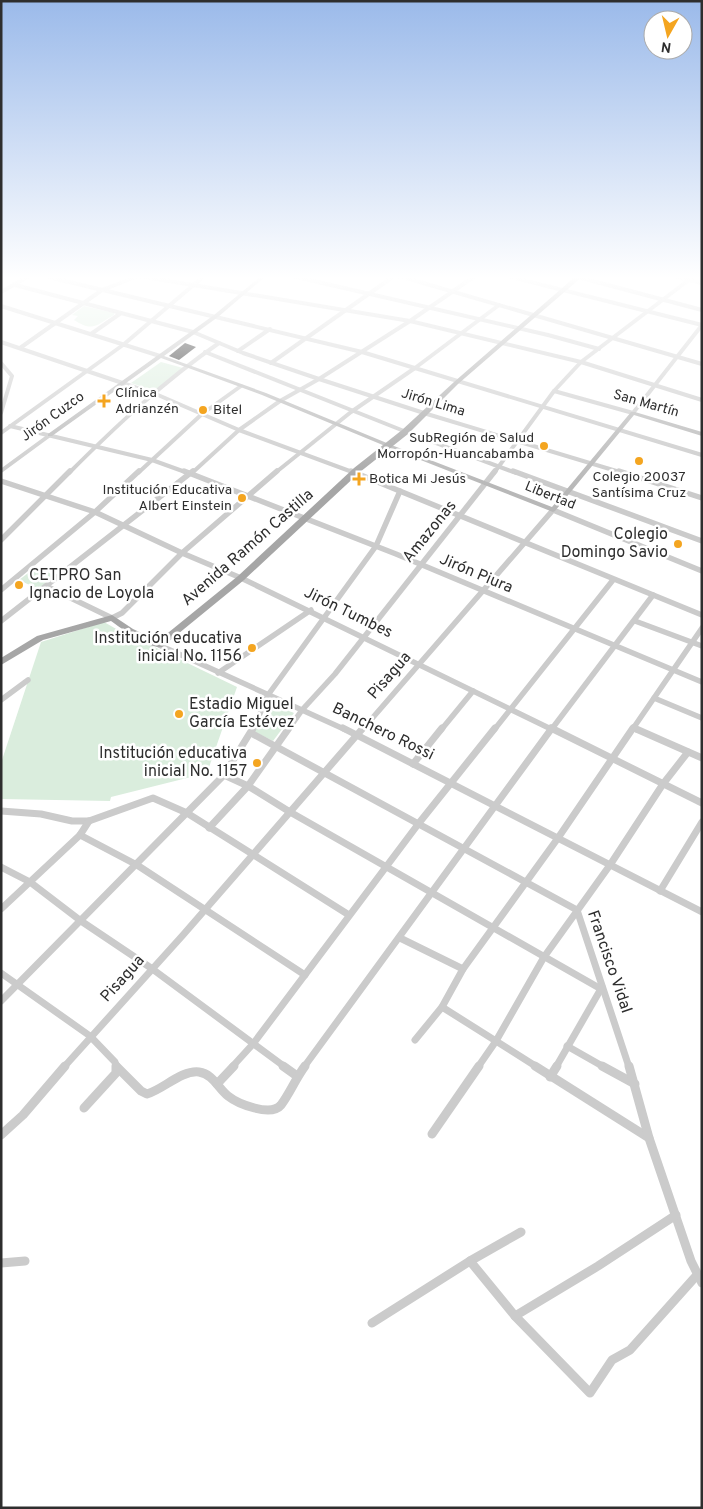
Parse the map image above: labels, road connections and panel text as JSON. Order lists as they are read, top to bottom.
{
  "streets": {
    "main road": ["Avenida Ramón Castilla", "Banchero Rossi"],
    "street": [
      "Jirón Lima",
      "San Martín",
      "Jirón Cuzco",
      "Libertad",
      "Amazonas",
      "Jirón Piura",
      "Jirón Tumbes",
      "Pisagua",
      "Francisco Vidal"
    ]
  },
  "crossings": [
    ["Jirón Lima", "Amazonas"],
    ["Jirón Lima", "Avenida Ramón Castilla"],
    ["Jirón Lima", "Pisagua"],
    ["San Martín", "Amazonas"],
    ["San Martín", "Pisagua"],
    ["Jirón Cuzco", "Libertad"],
    ["Jirón Cuzco", "Jirón Piura"],
    ["Libertad", "Amazonas"],
    ["Libertad", "Avenida Ramón Castilla"],
    ["Libertad", "Pisagua"],
    ["Amazonas", "Jirón Piura"],
    ["Amazonas", "Jirón Tumbes"],
    ["Amazonas", "Banchero Rossi"],
    ["Amazonas", "Francisco Vidal"],
    ["Avenida Ramón Castilla", "Jirón Piura"],
    ["Avenida Ramón Castilla", "Jirón Tumbes"],
    ["Avenida Ramón Castilla", "Banchero Rossi"],
    ["Jirón Piura", "Pisagua"],
    ["Jirón Tumbes", "Pisagua"],
    ["Pisagua", "Banchero Rossi"],
    ["Pisagua", "Francisco Vidal"]
  ],
  "places": {
    "health": ["Clínica Adrianzén", "Botica Mi Jesús"],
    "other": [
      "Bitel",
      "SubRegión de Salud Morropón-Huancabamba",
      "Colegio 20037 Santísima Cruz",
      "Institución Educativa Albert Einstein",
      "Colegio Domingo Savio",
      "CETPRO San Ignacio de Loyola",
      "Institución educativa inicial No. 1156",
      "Estadio Miguel García Estévez",
      "Institución educativa inicial No. 1157"
    ]
  },
  "north": "bottom"
}
